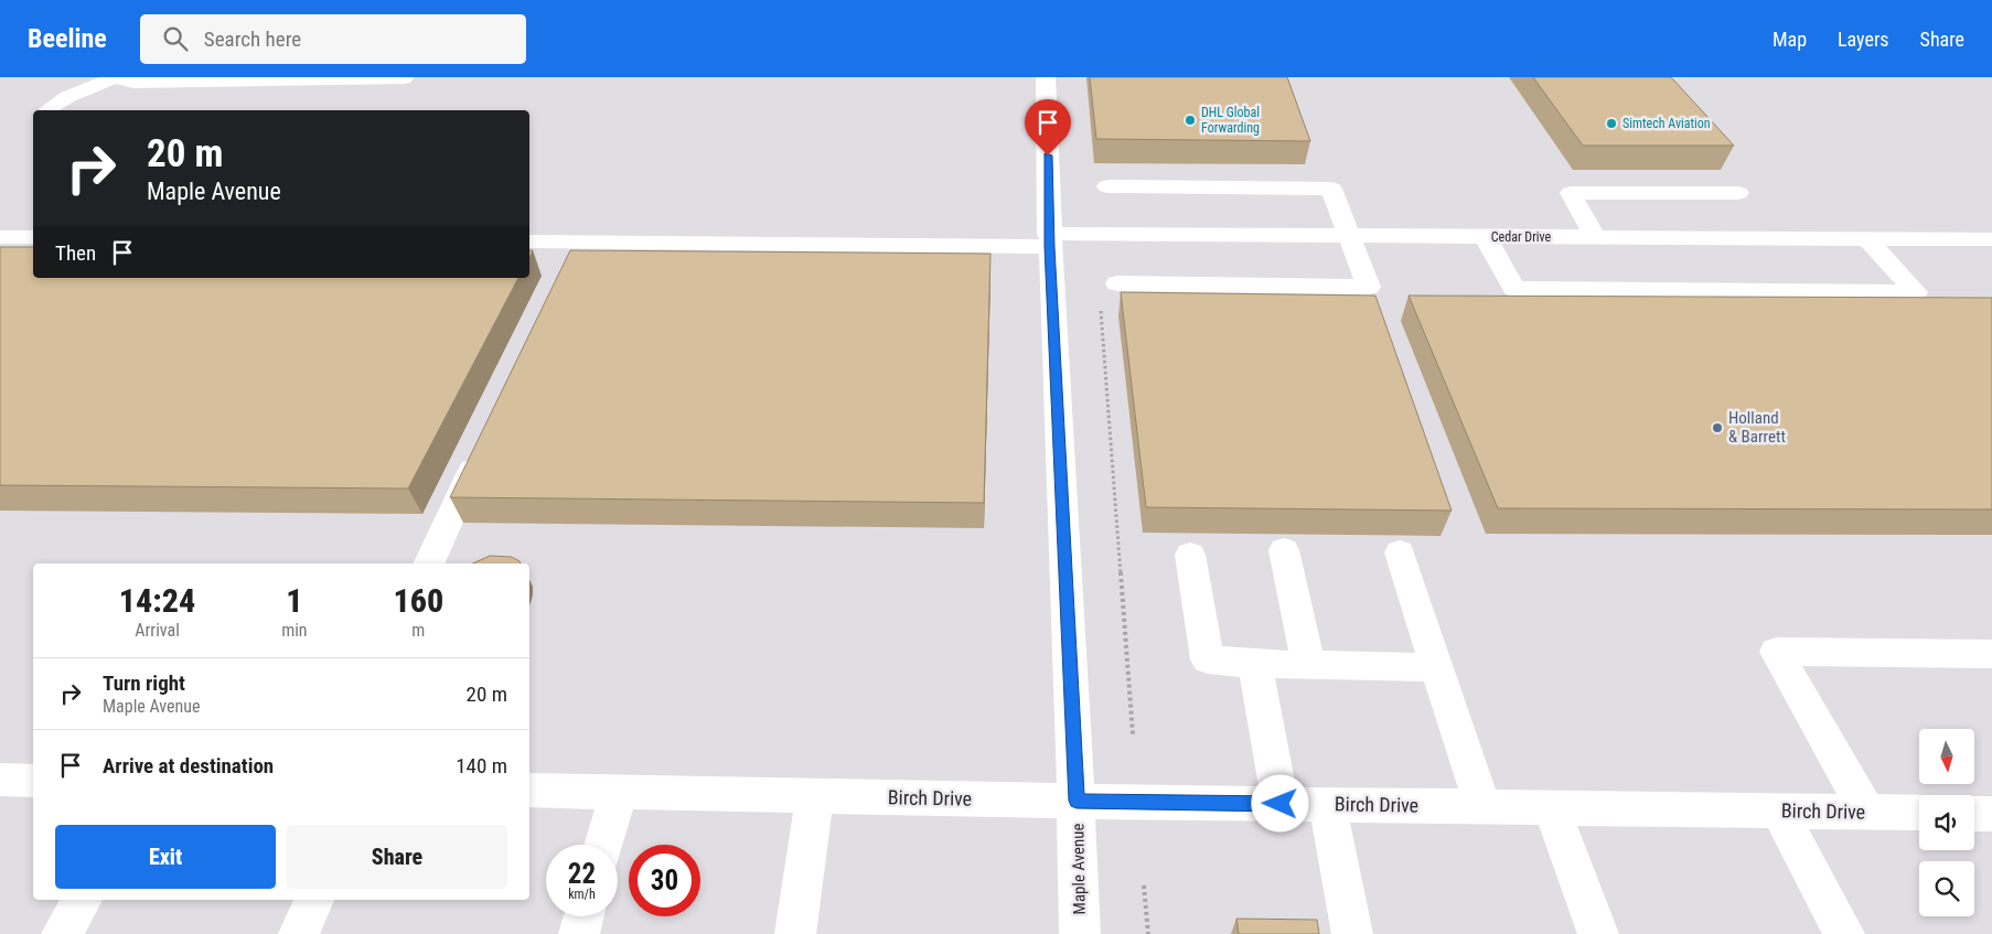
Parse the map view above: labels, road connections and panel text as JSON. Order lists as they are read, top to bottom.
{
  "streets": {
    "street": ["Cedar Drive", "Birch Drive", "Maple Avenue"]
  },
  "crossings": [
    ["Cedar Drive", "Maple Avenue"],
    ["Birch Drive", "Maple Avenue"]
  ],
  "places": ["DHL Global Forwarding", "Simtech Aviation", "Holland & Barrett"],
  "north": "bottom",
  "page": {
    "header": "Beeline",
    "search": "Search here",
    "nav": ["Map", "Layers", "Share"],
    "turn": ["20 m", "Maple Avenue"],
    "then": "Then",
    "eta": [
      "14:24",
      "Arrival",
      "1",
      "min",
      "160",
      "m"
    ],
    "list": [
      {
        "name": "Turn right",
        "note": "Maple Avenue",
        "value": "20 m"
      },
      {
        "name": "Arrive at destination",
        "value": "140 m"
      }
    ],
    "buttons": ["Exit", "Share"],
    "speed": "22 km/h",
    "limit": "30"
  }
}
